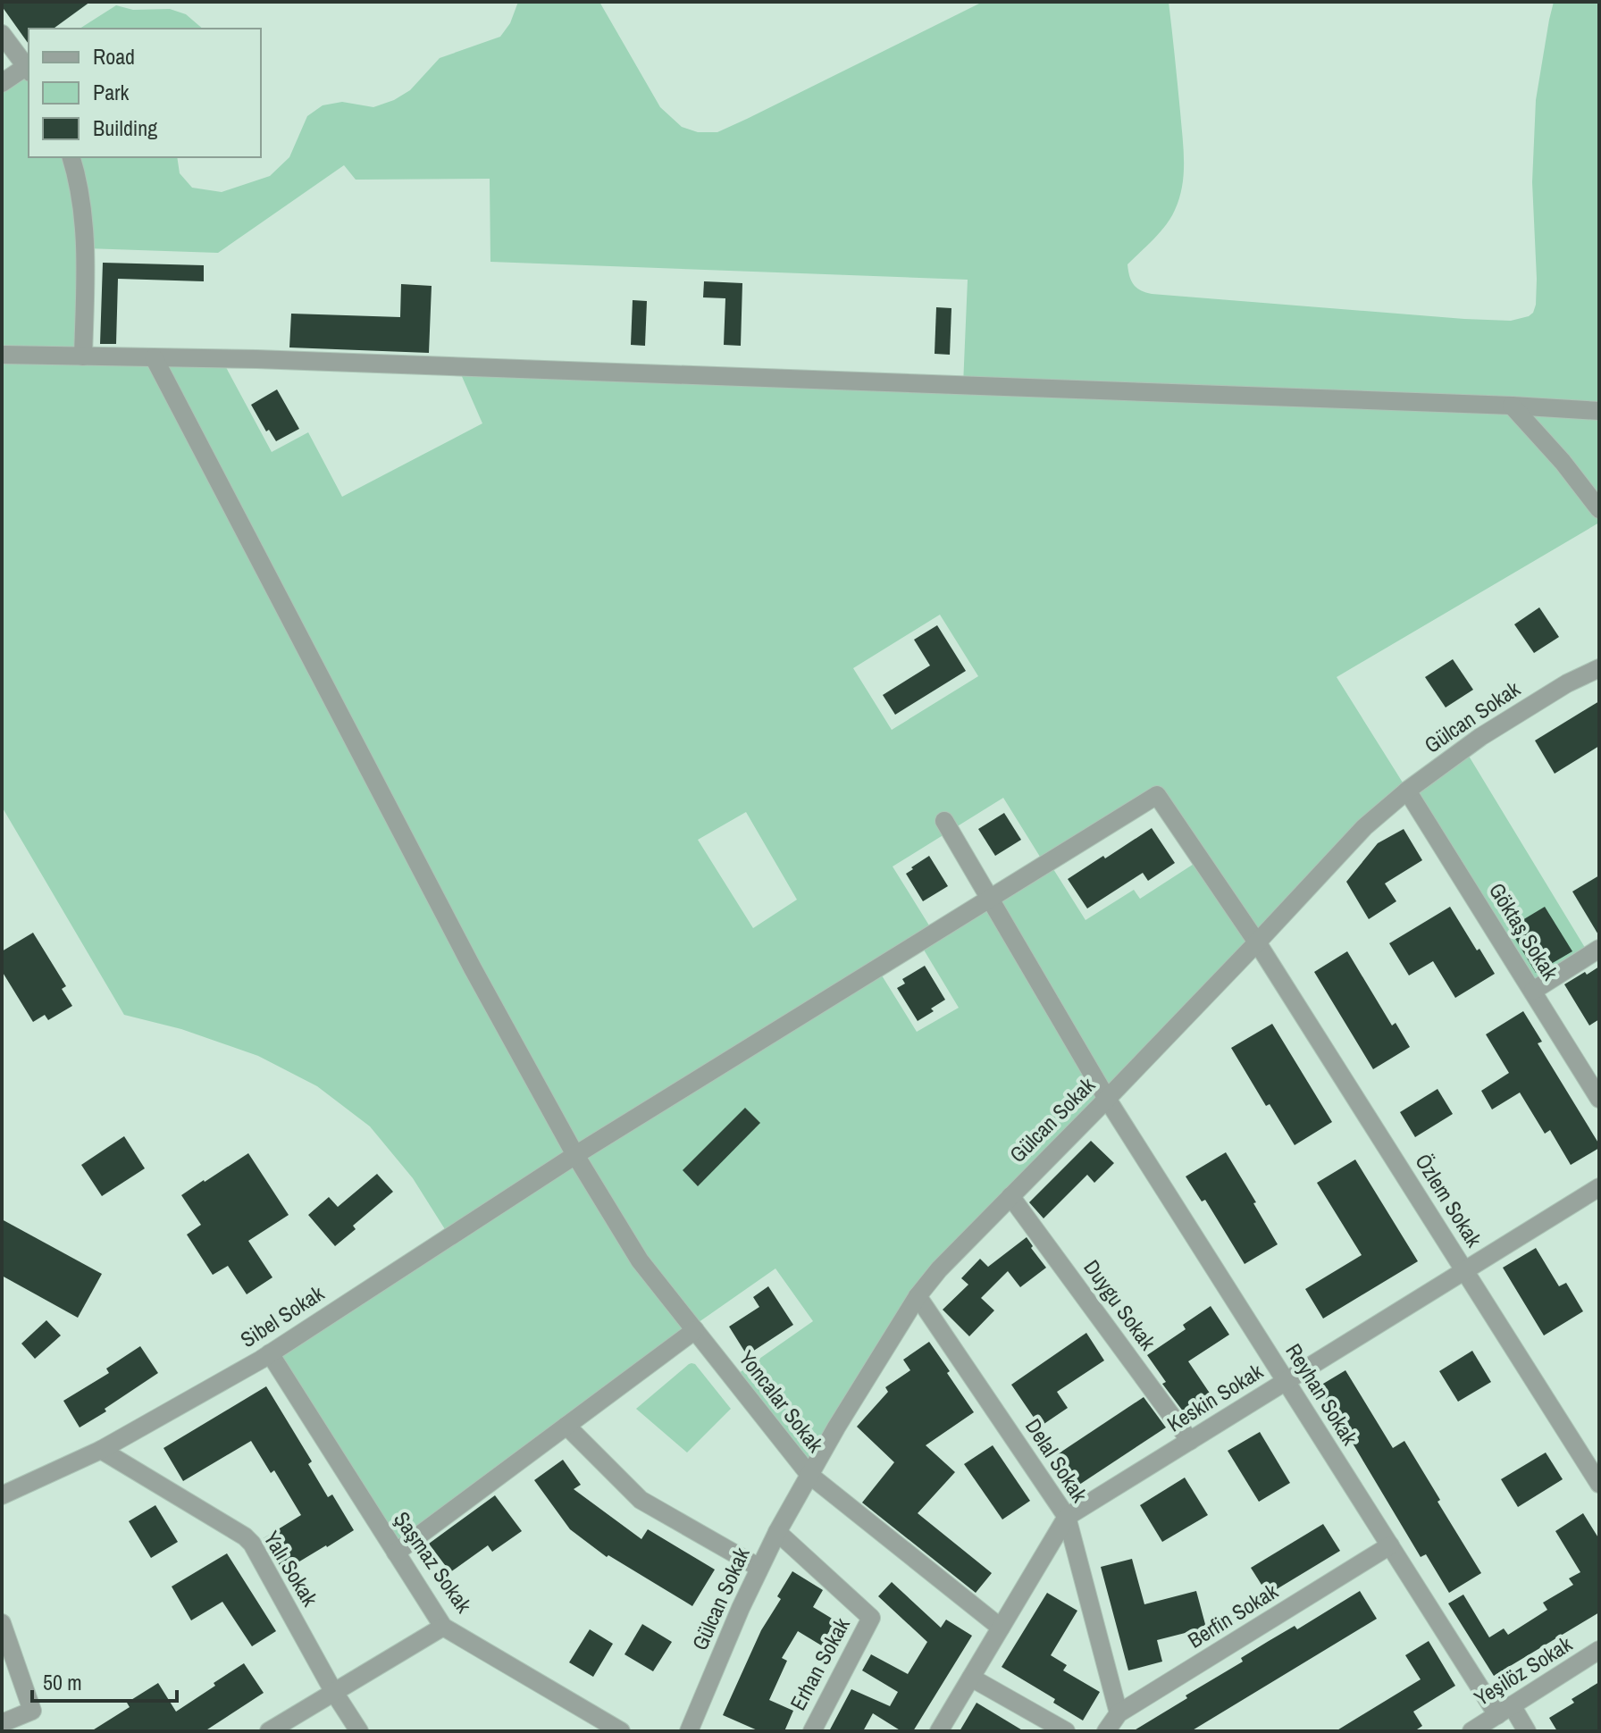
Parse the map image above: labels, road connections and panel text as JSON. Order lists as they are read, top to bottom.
{
  "streets": {
    "street": [
      "Gülcan Sokak",
      "Göktaş Sokak",
      "Özlem Sokak",
      "Duygu Sokak",
      "Sibel Sokak",
      "Reyhan Sokak",
      "Keskin Sokak",
      "Yoncalar Sokak",
      "Delal Sokak",
      "Şaşmaz Sokak",
      "Yalı Sokak",
      "Berfin Sokak",
      "Erhan Sokak",
      "Yeşilöz Sokak"
    ]
  },
  "crossings": [
    ["Gülcan Sokak", "Göktaş Sokak"],
    ["Gülcan Sokak", "Özlem Sokak"],
    ["Gülcan Sokak", "Duygu Sokak"],
    ["Gülcan Sokak", "Reyhan Sokak"],
    ["Gülcan Sokak", "Yoncalar Sokak"],
    ["Gülcan Sokak", "Delal Sokak"],
    ["Gülcan Sokak", "Erhan Sokak"],
    ["Özlem Sokak", "Sibel Sokak"],
    ["Özlem Sokak", "Reyhan Sokak"],
    ["Özlem Sokak", "Keskin Sokak"],
    ["Duygu Sokak", "Keskin Sokak"],
    ["Sibel Sokak", "Reyhan Sokak"],
    ["Sibel Sokak", "Yoncalar Sokak"],
    ["Sibel Sokak", "Şaşmaz Sokak"],
    ["Sibel Sokak", "Yalı Sokak"],
    ["Reyhan Sokak", "Keskin Sokak"],
    ["Reyhan Sokak", "Berfin Sokak"],
    ["Reyhan Sokak", "Yeşilöz Sokak"],
    ["Keskin Sokak", "Yoncalar Sokak"],
    ["Keskin Sokak", "Delal Sokak"],
    ["Delal Sokak", "Berfin Sokak"]
  ],
  "legend": ["Road", "Park", "Building"],
  "scale_bar": "50 m"
}
